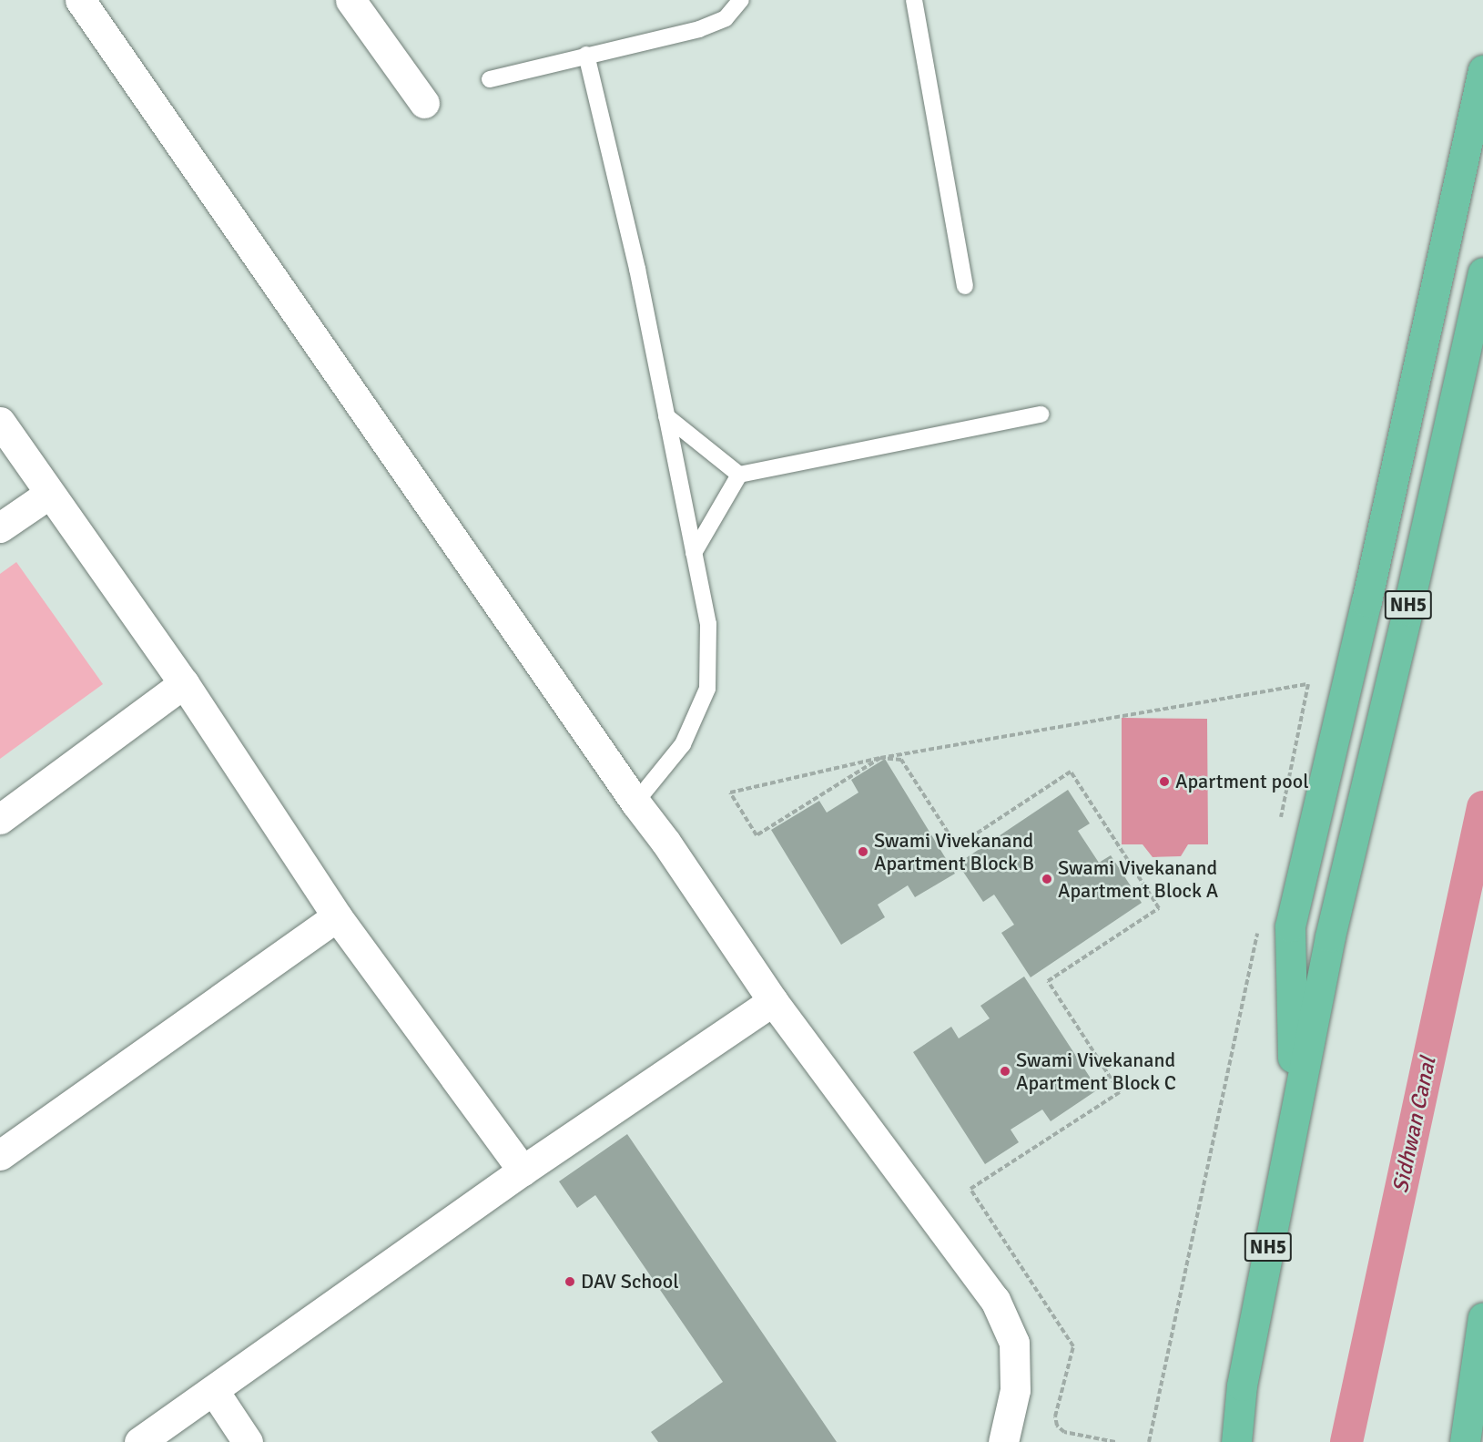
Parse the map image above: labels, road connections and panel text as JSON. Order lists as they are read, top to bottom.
{
  "streets": {
    "highway": ["NH5"]
  },
  "water": ["Sidhwan Canal"],
  "places": [
    "Apartment pool",
    "Swami Vivekanand Apartment Block B",
    "Swami Vivekanand Apartment Block A",
    "Swami Vivekanand Apartment Block C",
    "DAV School"
  ]
}
